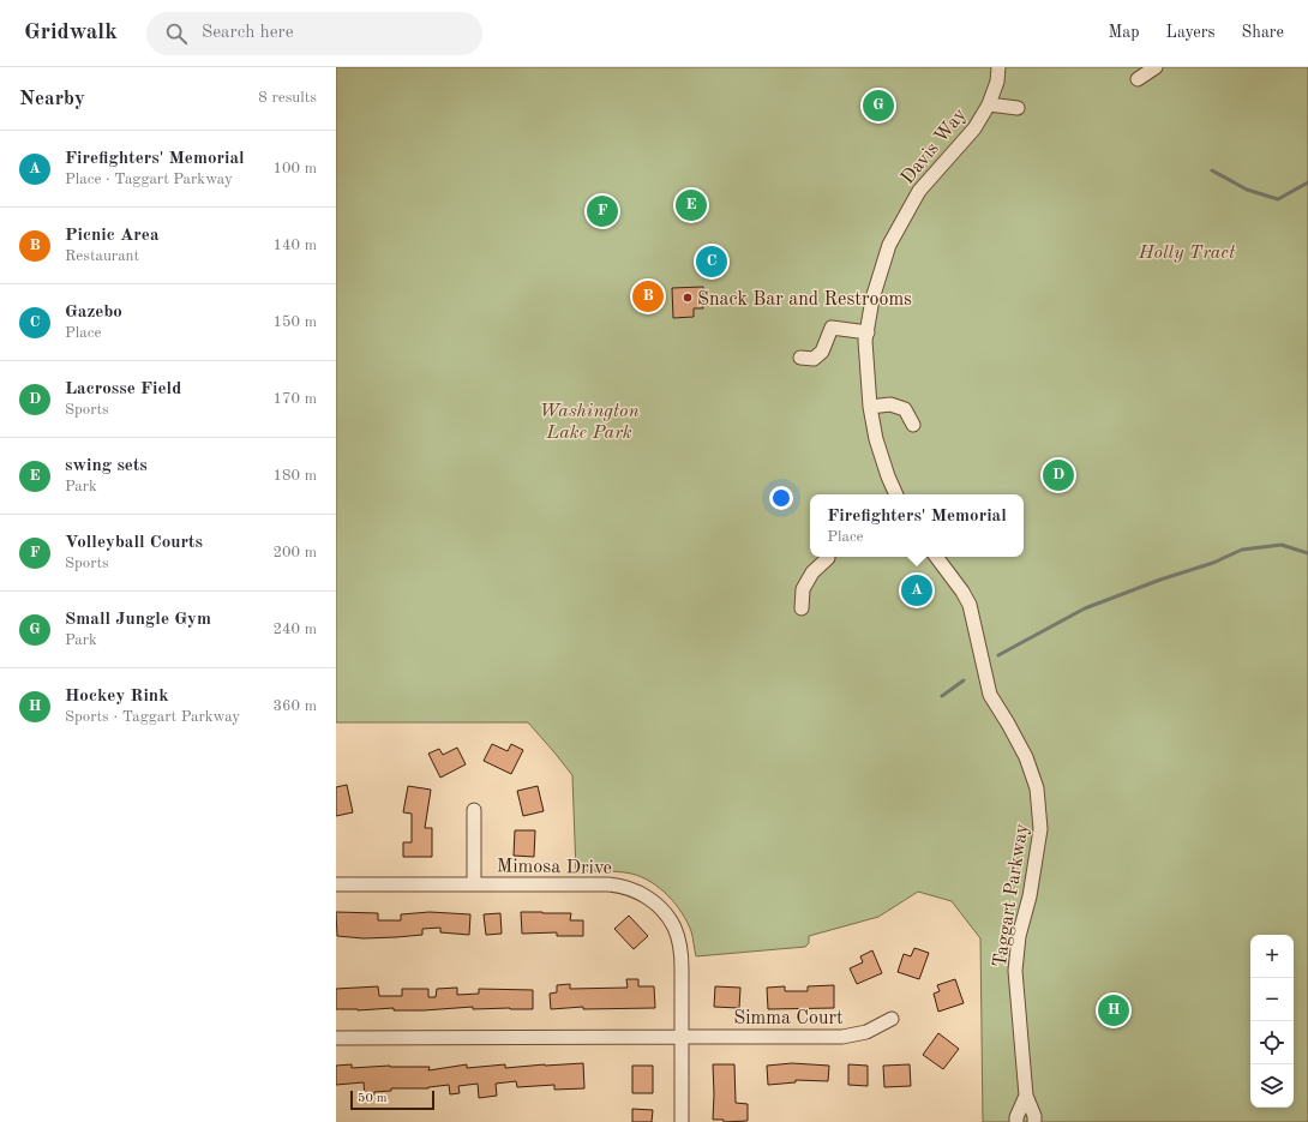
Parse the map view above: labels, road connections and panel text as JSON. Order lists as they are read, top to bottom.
{
  "streets": {
    "street": [
      "Davis Way",
      "Mimosa Drive",
      "Taggart Parkway",
      "Simma Court"
    ]
  },
  "crossings": [
    ["Mimosa Drive", "Simma Court"]
  ],
  "parks": ["Holly Tract", "Washington Lake Park"],
  "places": ["Snack Bar and Restrooms"],
  "scale_bar": "50 m",
  "page": {
    "header": "Gridwalk",
    "search": "Search here",
    "nav": ["Map", "Layers", "Share"],
    "heading": ["Nearby", "8 results"],
    "pins": [
      "G",
      "E",
      "F",
      "C",
      "B",
      "D",
      "A",
      "H"
    ],
    "list": [
      {
        "mark": "A",
        "name": "Firefighters' Memorial",
        "note": "Place · Taggart Parkway",
        "value": "100 m"
      },
      {
        "mark": "B",
        "name": "Picnic Area",
        "note": "Restaurant",
        "value": "140 m"
      },
      {
        "mark": "C",
        "name": "Gazebo",
        "note": "Place",
        "value": "150 m"
      },
      {
        "mark": "D",
        "name": "Lacrosse Field",
        "note": "Sports",
        "value": "170 m"
      },
      {
        "mark": "E",
        "name": "swing sets",
        "note": "Park",
        "value": "180 m"
      },
      {
        "mark": "F",
        "name": "Volleyball Courts",
        "note": "Sports",
        "value": "200 m"
      },
      {
        "mark": "G",
        "name": "Small Jungle Gym",
        "note": "Park",
        "value": "240 m"
      },
      {
        "mark": "H",
        "name": "Hockey Rink",
        "note": "Sports · Taggart Parkway",
        "value": "360 m"
      }
    ],
    "popup": ["Firefighters' Memorial", "Place"],
    "map_buttons": ["+", "−"],
    "scale": "50 m"
  }
}
